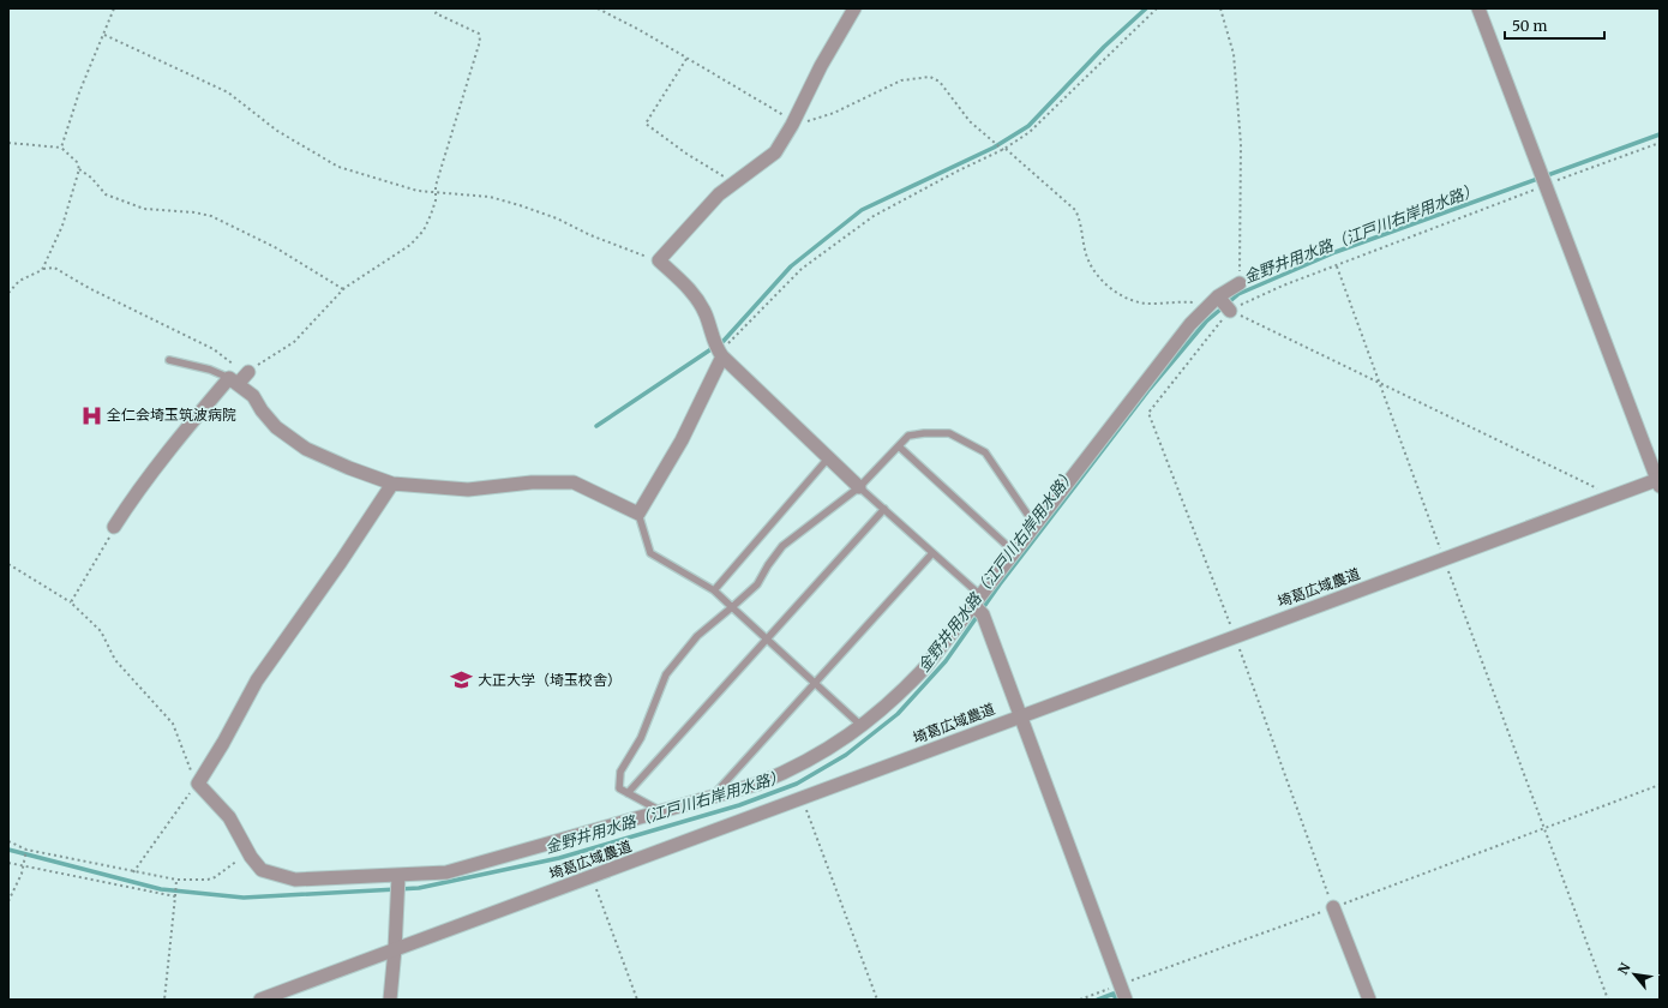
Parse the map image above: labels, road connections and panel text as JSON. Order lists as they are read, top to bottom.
{
  "streets": {
    "street": ["埼葛広域農道"]
  },
  "water": ["金野井用水路（江戸川右岸用水路）"],
  "places": {
    "hospital": ["全仁会埼玉筑波病院"],
    "school or university": ["大正大学（埼玉校舎）"]
  },
  "scale_bar": "50 m",
  "north": "top left"
}
